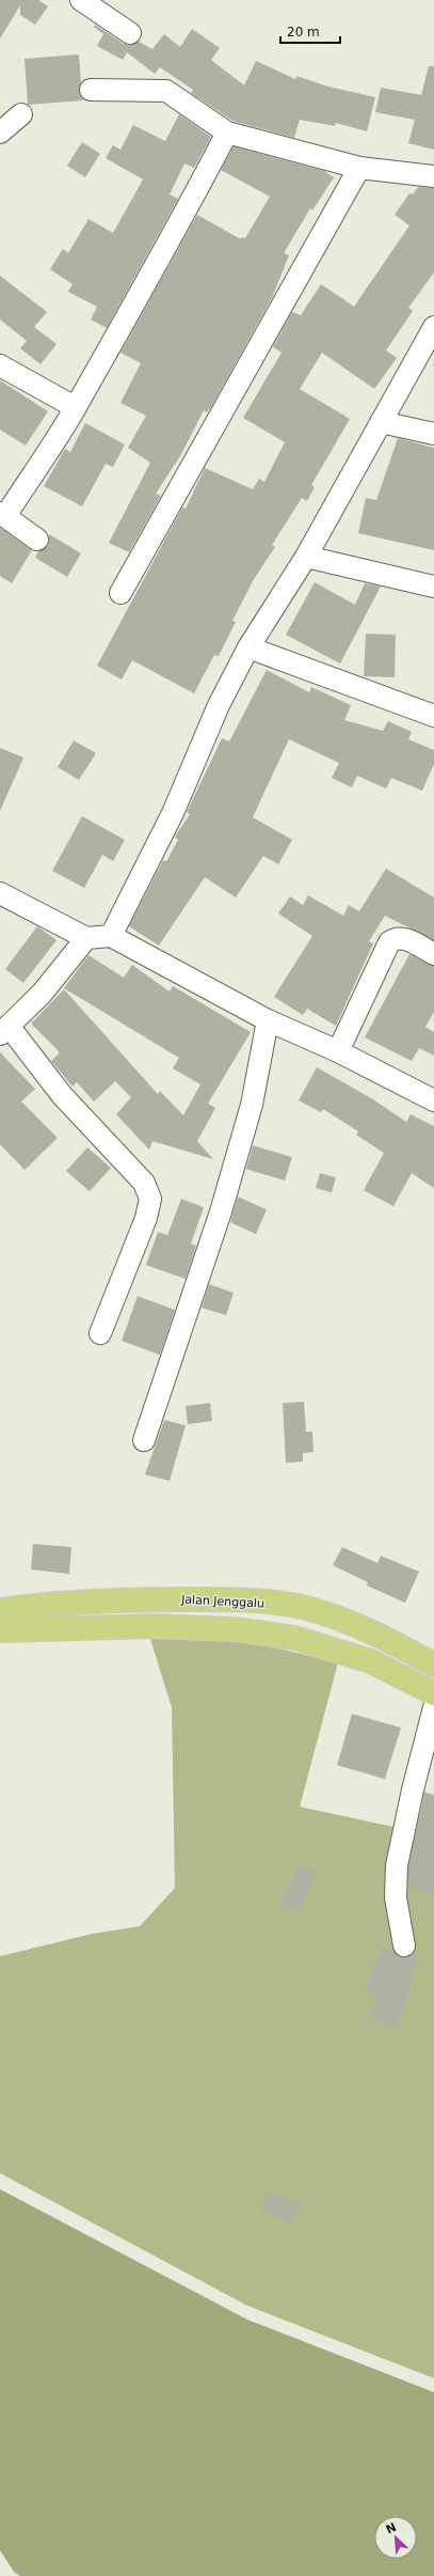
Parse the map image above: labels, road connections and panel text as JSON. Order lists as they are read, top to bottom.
{
  "streets": {
    "main road": ["Jalan Jenggalu"]
  },
  "scale_bar": "20 m",
  "north": "top left"
}
